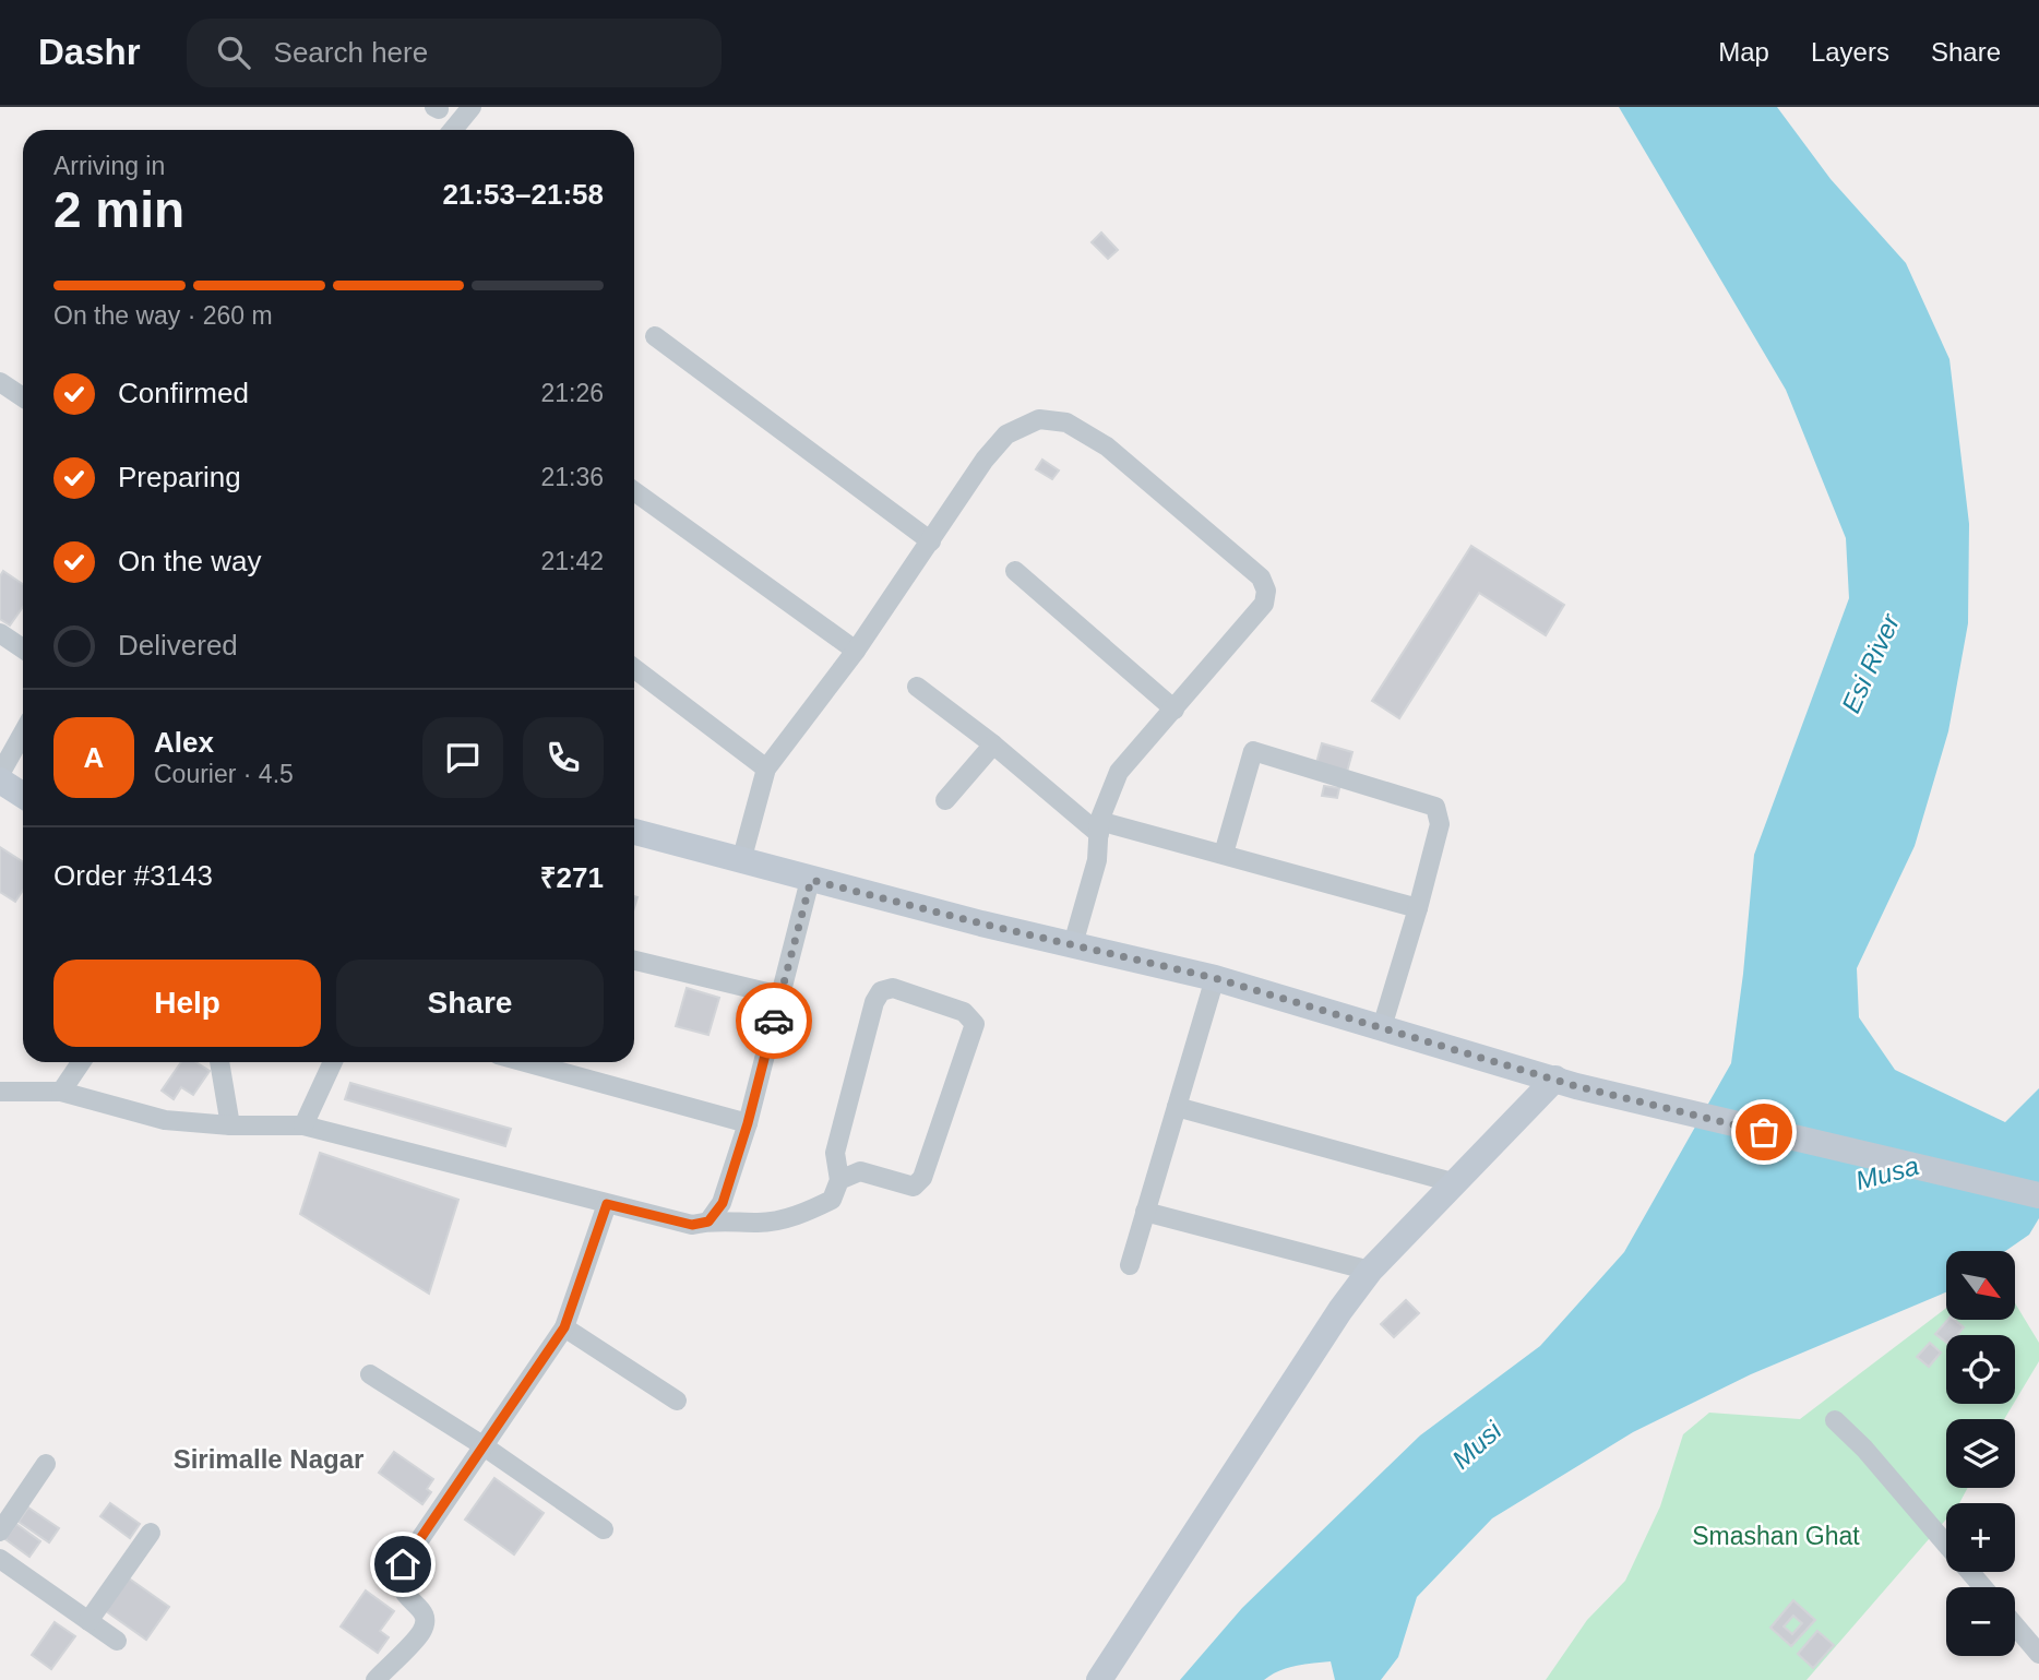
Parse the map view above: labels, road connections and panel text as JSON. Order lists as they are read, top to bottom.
{
  "districts": ["Sirimalle Nagar"],
  "water": ["Esi River", "Musa", "Musi"],
  "parks": ["Smashan Ghat"],
  "north": "bottom right",
  "page": {
    "header": "Dashr",
    "search": "Search here",
    "nav": ["Map", "Layers", "Share"],
    "heading": ["2 min", "Arriving in", "21:53–21:58"],
    "panel": [
      "Alex",
      "Courier · 4.5",
      "Order #3143",
      "₹271"
    ],
    "bar": "On the way · 260 m",
    "list": [
      ["Confirmed", "21:26"],
      ["Preparing", "21:36"],
      ["On the way", "21:42"],
      "Delivered"
    ],
    "round": "A",
    "buttons": ["Help", "Share"],
    "map_buttons": ["+", "−"]
  }
}
